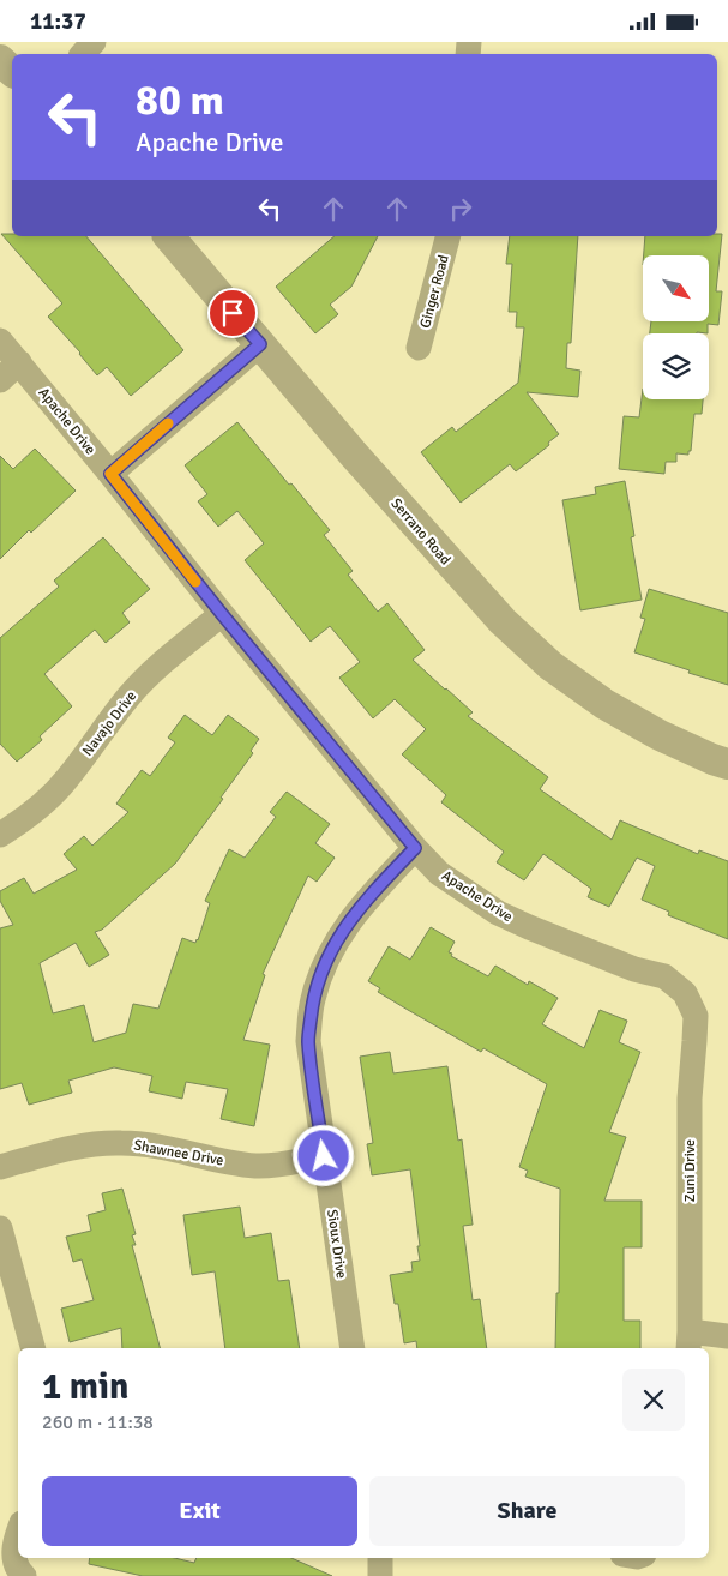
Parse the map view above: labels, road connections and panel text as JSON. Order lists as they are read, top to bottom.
{
  "streets": {
    "street": [
      "Ginger Road",
      "Apache Drive",
      "Serrano Road",
      "Navajo Drive",
      "Shawnee Drive",
      "Zuni Drive",
      "Sioux Drive"
    ]
  },
  "crossings": [
    ["Apache Drive", "Navajo Drive"],
    ["Apache Drive", "Zuni Drive"],
    ["Apache Drive", "Sioux Drive"],
    ["Shawnee Drive", "Sioux Drive"]
  ],
  "north": "bottom right",
  "page": {
    "status": "11:37",
    "turn": ["80 m", "Apache Drive"],
    "heading": ["1 min", "260 m · 11:38"],
    "buttons": ["Exit", "Share"]
  }
}
